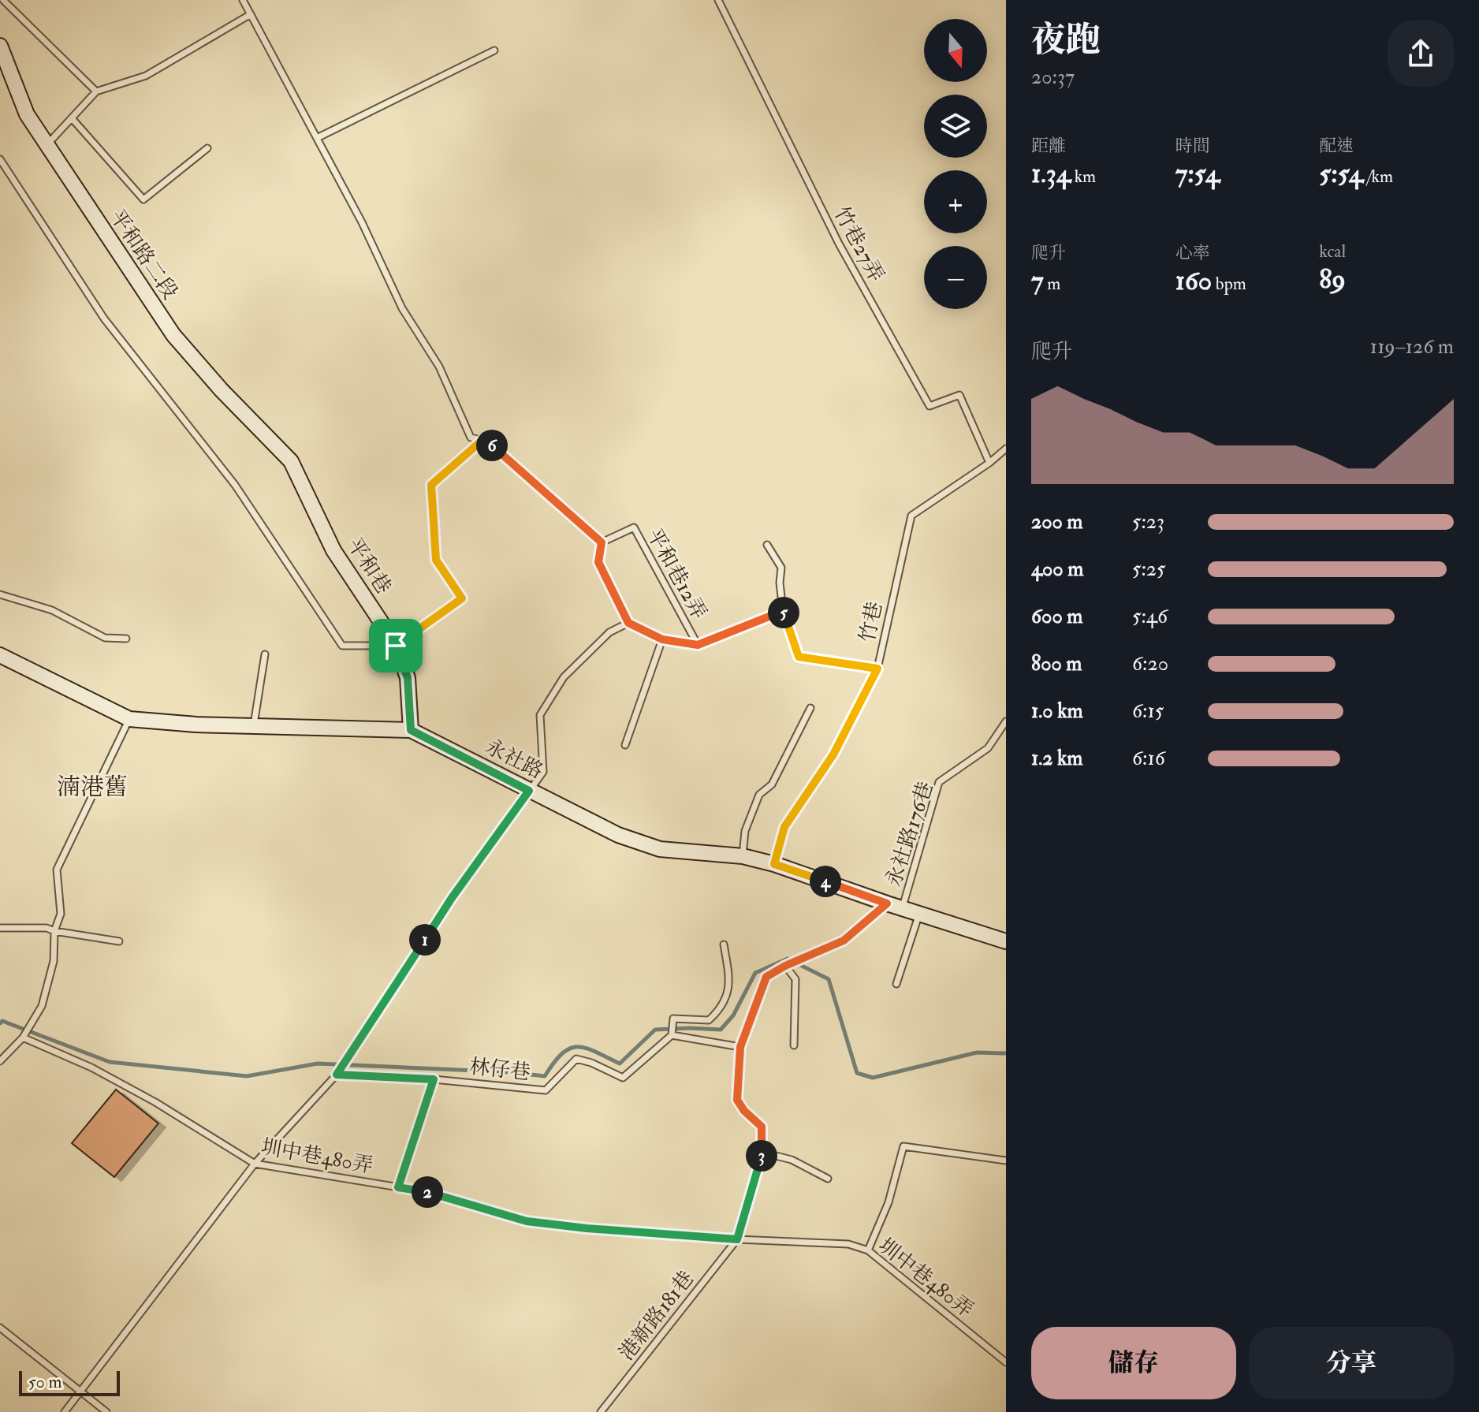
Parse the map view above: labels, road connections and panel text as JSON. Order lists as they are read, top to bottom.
{
  "streets": {
    "street": ["平和路二段", "平和巷", "永社路"],
    "lane": [
      "竹巷27弄",
      "平和巷12弄",
      "竹巷",
      "永社路176巷",
      "林仔巷",
      "圳中巷480弄",
      "港新路181巷"
    ]
  },
  "crossings": [
    ["竹巷27弄", "竹巷"],
    ["平和路二段", "平和巷"],
    ["平和巷", "永社路"],
    ["竹巷", "永社路"],
    ["永社路", "永社路176巷"],
    ["圳中巷480弄", "港新路181巷"]
  ],
  "districts": ["湳港舊"],
  "scale_bar": "50 m",
  "north": "bottom",
  "page": {
    "heading": ["夜跑", "20:37"],
    "map_buttons": ["+", "−"],
    "stats": [
      ["距離", "1.34 km"],
      ["時間", "7:54"],
      ["配速", "5:54 /km"],
      ["爬升", "7 m"],
      ["心率", "160 bpm"],
      ["kcal", "89"]
    ],
    "chart": ["爬升", "119–126 m"],
    "pins": [
      "6",
      "5",
      "4",
      "1",
      "3",
      "2"
    ],
    "list": [
      {
        "name": "200 m",
        "note": "5:23"
      },
      {
        "name": "400 m",
        "note": "5:25"
      },
      {
        "name": "600 m",
        "note": "5:46"
      },
      {
        "name": "800 m",
        "note": "6:20"
      },
      {
        "name": "1.0 km",
        "note": "6:15"
      },
      {
        "name": "1.2 km",
        "note": "6:16"
      }
    ],
    "buttons": ["儲存", "分享"],
    "scale": "50 m"
  }
}
